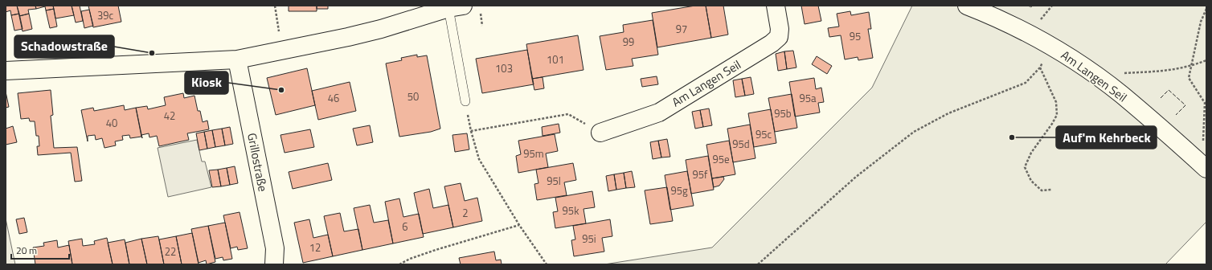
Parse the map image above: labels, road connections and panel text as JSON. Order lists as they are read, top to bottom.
{
  "streets": {
    "street": ["Am Langen Seil", "Grillostraße"]
  },
  "places": ["Schadowstraße", "Kiosk", "Auf'm Kehrbeck"],
  "house_numbers": [
    "39c",
    "97",
    "95",
    "99",
    "101",
    "103",
    "50",
    "46",
    "95a",
    "95b",
    "42",
    "40",
    "95c",
    "95d",
    "95m",
    "95e",
    "95f",
    "95l",
    "95g",
    "95k",
    "2",
    "6",
    "95i",
    "12",
    "22"
  ],
  "scale_bar": "20 m"
}
